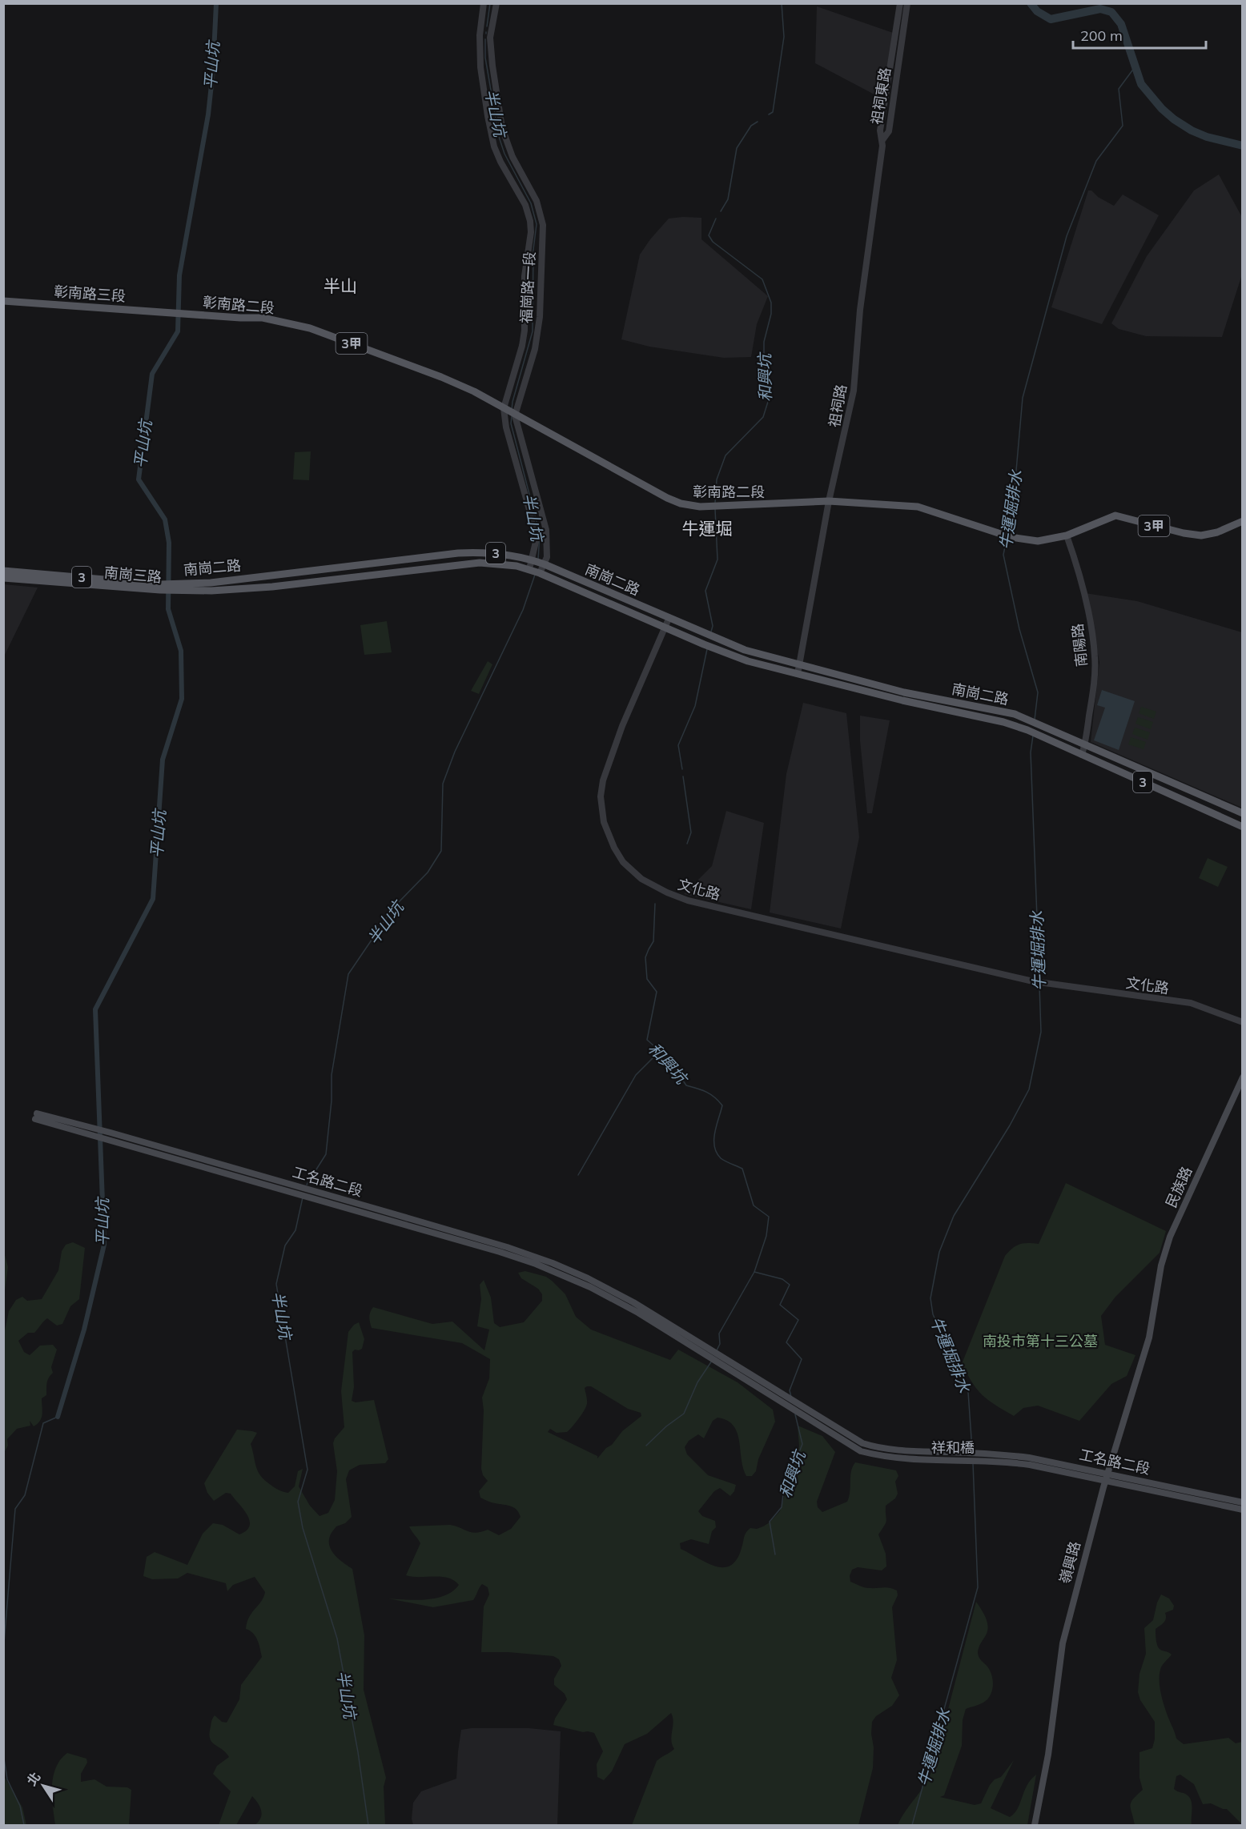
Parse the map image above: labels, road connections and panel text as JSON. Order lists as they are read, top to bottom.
{
  "streets": {
    "main road": [
      "彰南路三段",
      "彰南路二段",
      "3甲",
      "3",
      "南崗二路",
      "南崗三路",
      "工名路二段",
      "民族路",
      "祥和橋",
      "嶺興路"
    ],
    "street": [
      "祖祠東路",
      "福崗路一段",
      "祖祠路",
      "南陽路",
      "文化路"
    ]
  },
  "crossings": [
    ["祖祠東路", "祖祠路"],
    ["福崗路一段", "彰南路二段"],
    ["福崗路一段", "南崗二路"],
    ["彰南路三段", "彰南路二段"],
    ["彰南路二段", "祖祠路"],
    ["彰南路二段", "南陽路"],
    ["祖祠路", "南崗二路"],
    ["3", "南崗二路"],
    ["3", "南陽路"],
    ["南崗二路", "南崗三路"],
    ["南崗二路", "南陽路"],
    ["南崗二路", "文化路"],
    ["工名路二段", "祥和橋"],
    ["工名路二段", "嶺興路"],
    ["民族路", "嶺興路"]
  ],
  "districts": ["半山", "牛運堀"],
  "water": [
    "平山坑",
    "半山坑",
    "和興坑",
    "牛運堀排水"
  ],
  "parks": ["南投市第十三公墓"],
  "scale_bar": "200 m",
  "north": "top left"
}
